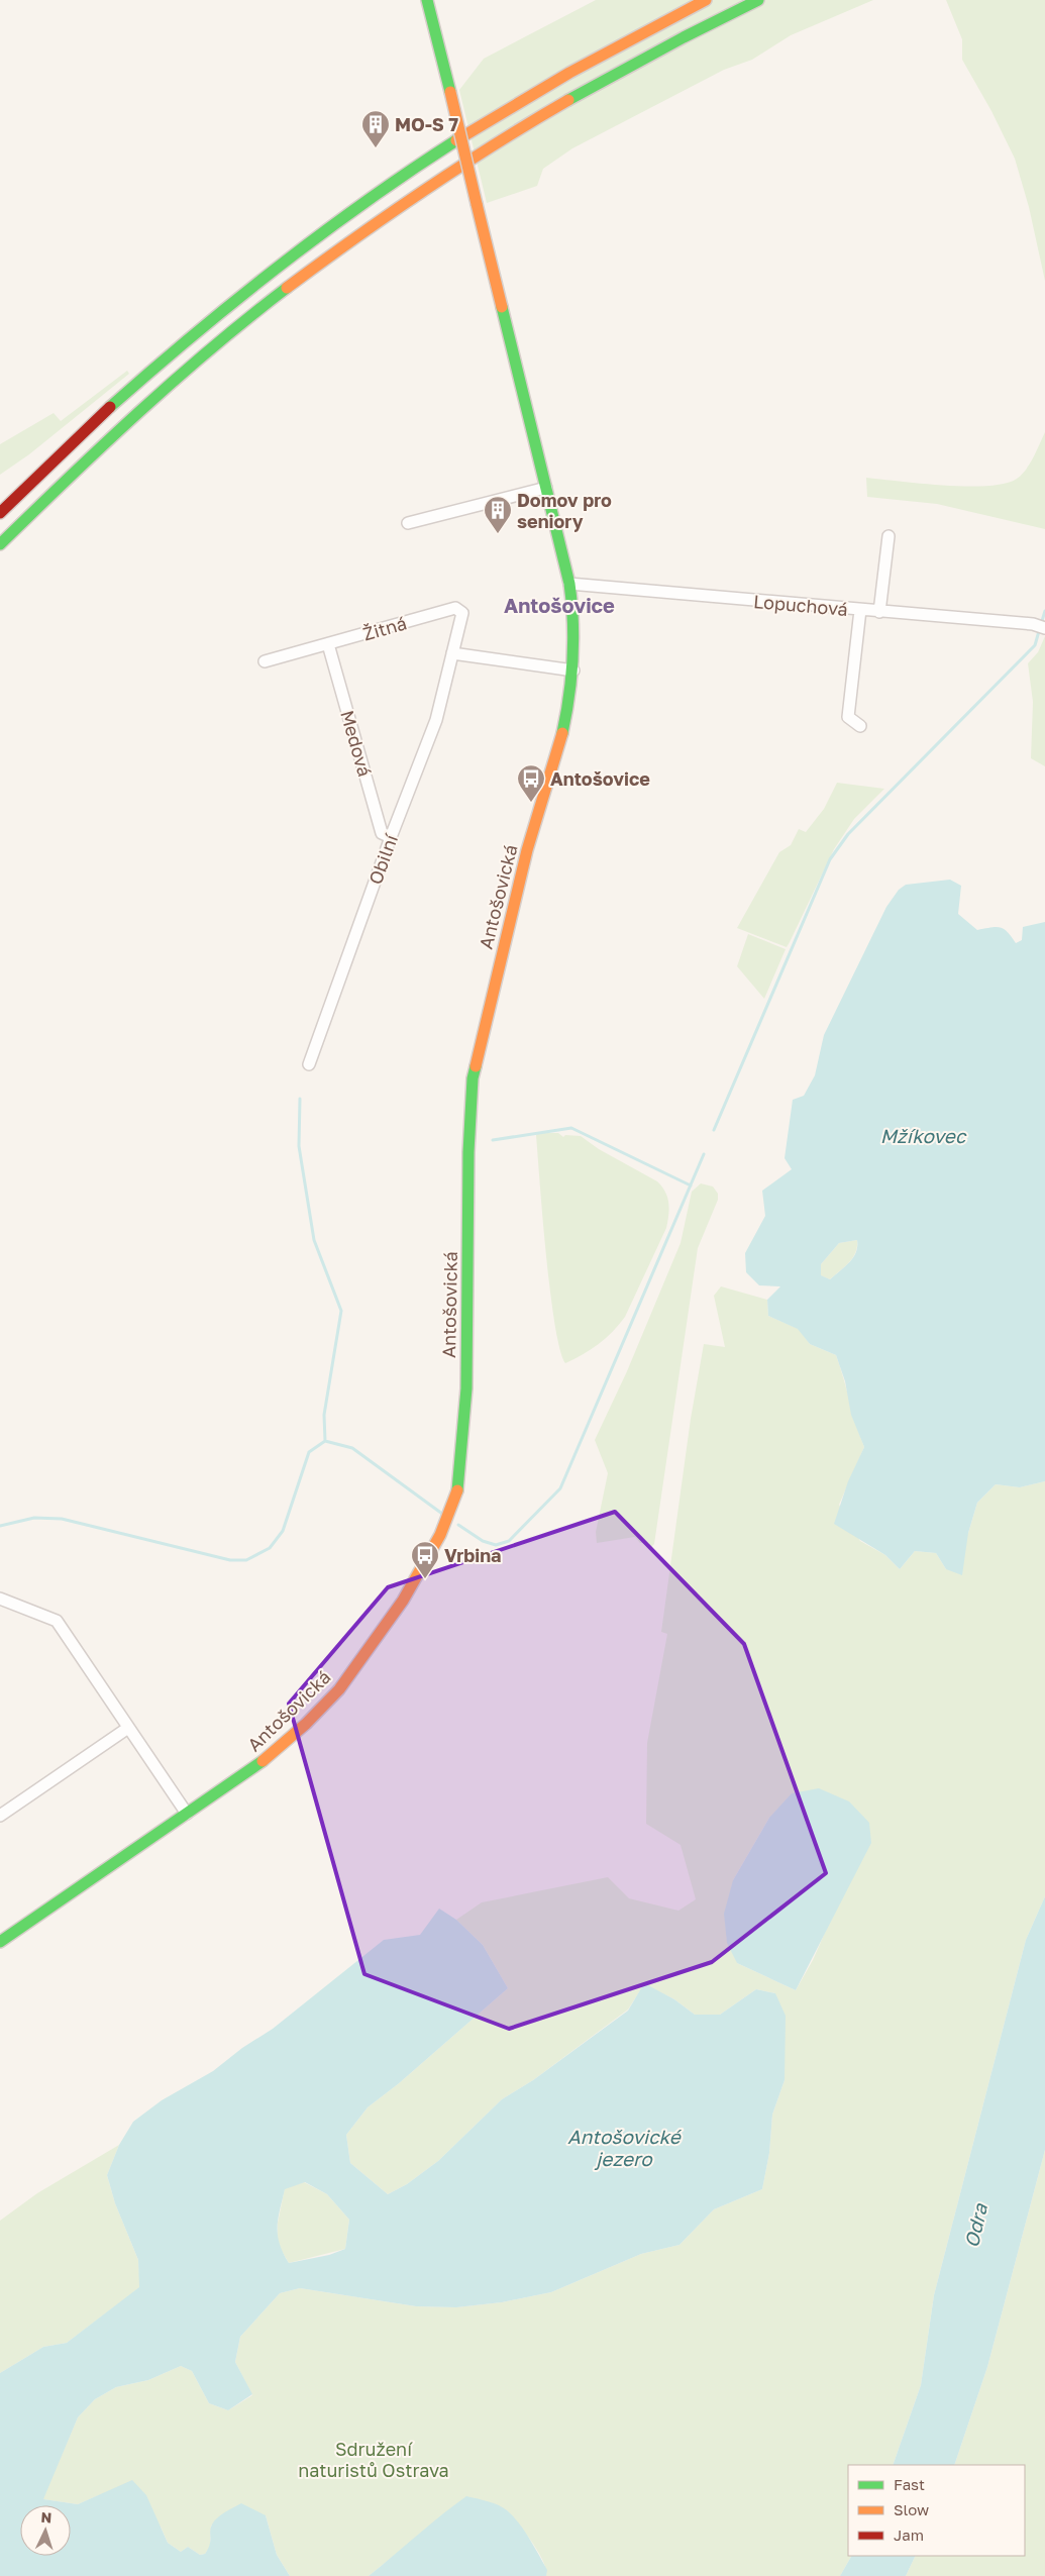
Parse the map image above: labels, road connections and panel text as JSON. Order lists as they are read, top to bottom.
{
  "streets": {
    "main road": ["Antošovická"],
    "street": [
      "Lopuchová",
      "Žitná",
      "Medová",
      "Obilní"
    ]
  },
  "crossings": [
    ["Lopuchová", "Antošovická"],
    ["Žitná", "Medová"],
    ["Žitná", "Obilní"],
    ["Medová", "Obilní"]
  ],
  "districts": ["Antošovice"],
  "water": ["Mžíkovec", "Antošovické jezero", "Odra"],
  "parks": ["Sdružení naturistů Ostrava"],
  "places": {
    "building": ["MO-S 7", "Domov pro seniory"],
    "bus stop": ["Antošovice", "Vrbina"]
  },
  "legend": ["Fast", "Slow", "Jam"],
  "north": "top"
}
